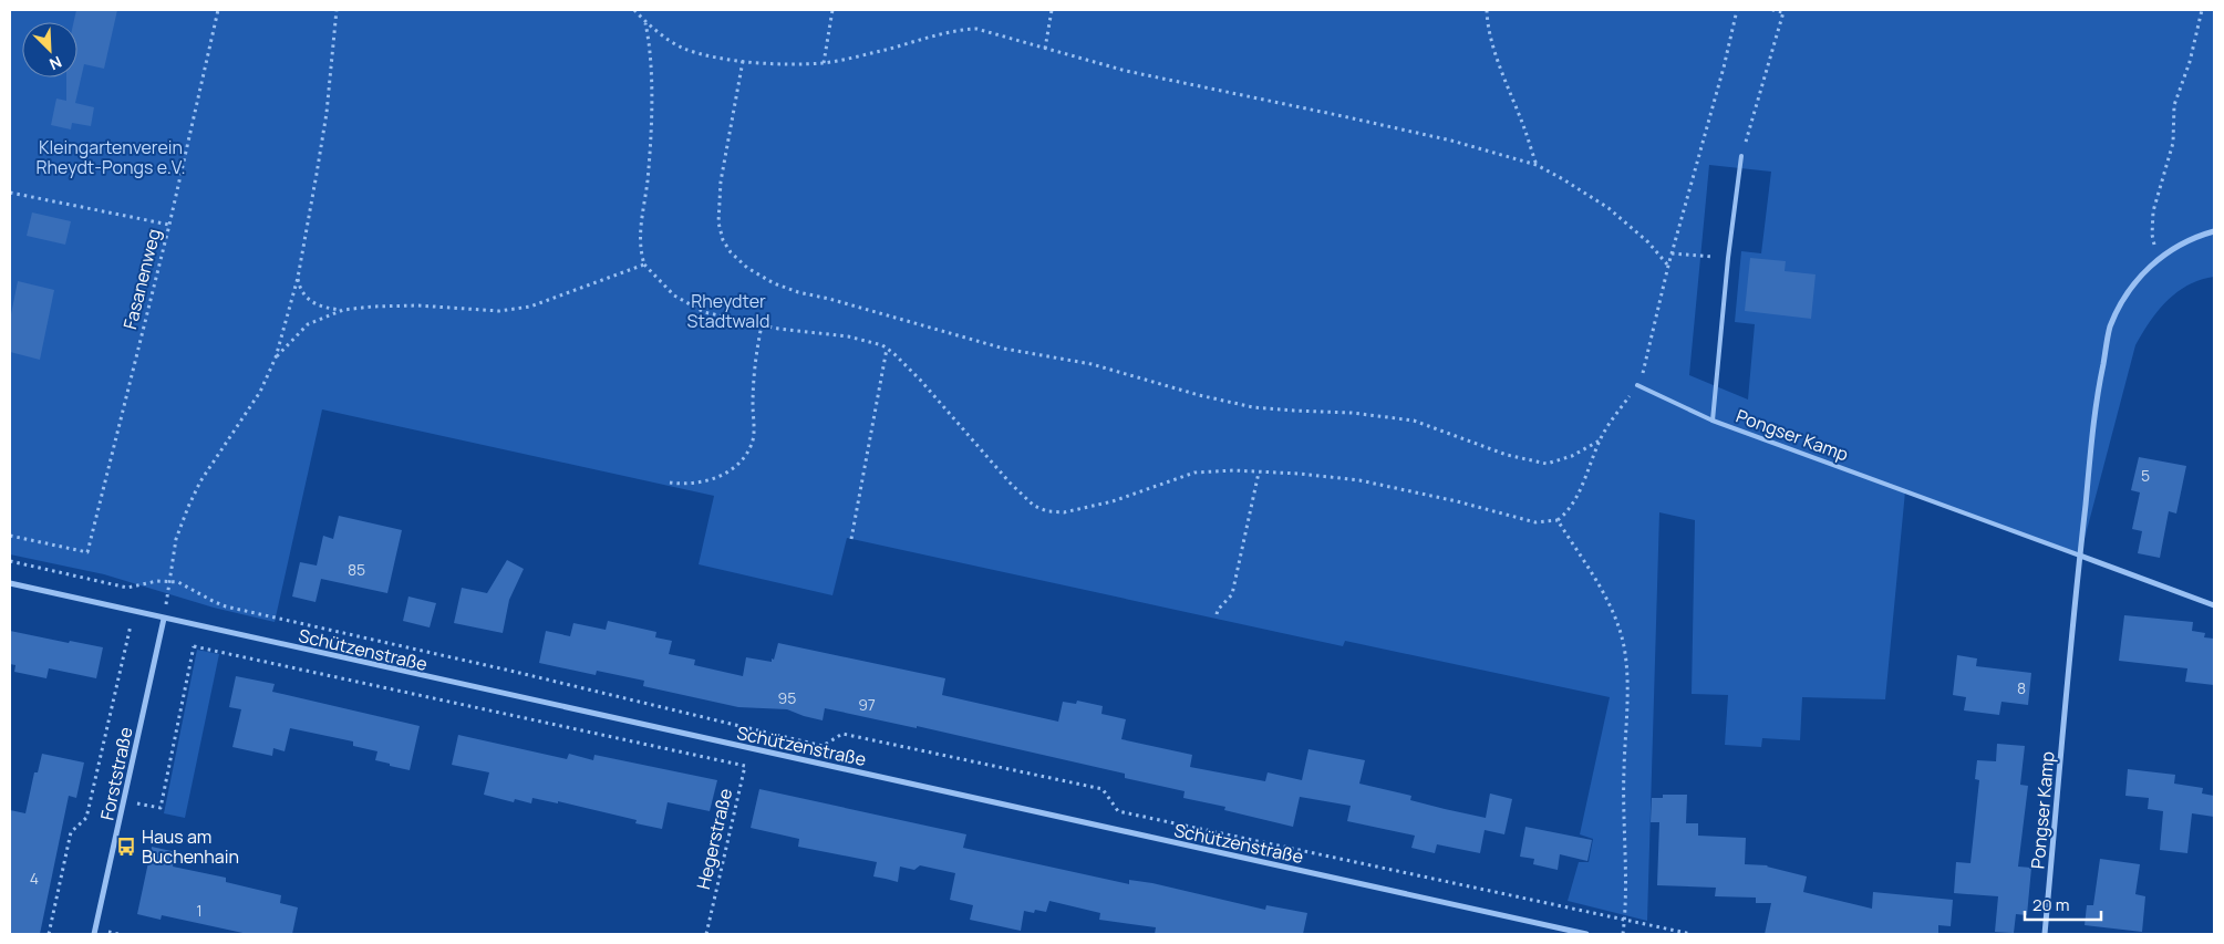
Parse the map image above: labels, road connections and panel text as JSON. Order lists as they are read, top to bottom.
{
  "streets": {
    "street": ["Pongser Kamp", "Schützenstraße", "Forststraße"],
    "path": ["Fasanenweg", "Hegerstraße"]
  },
  "crossings": [
    ["Schützenstraße", "Forststraße"],
    ["Schützenstraße", "Hegerstraße"]
  ],
  "parks": ["Kleingartenverein Rheydt-Pongs e.V.", "Rheydter Stadtwald"],
  "places": {
    "bus stop": ["Haus am Buchenhain"]
  },
  "house_numbers": [
    "5",
    "85",
    "8",
    "95",
    "97",
    "4",
    "1"
  ],
  "scale_bar": "20 m",
  "north": "bottom right"
}
